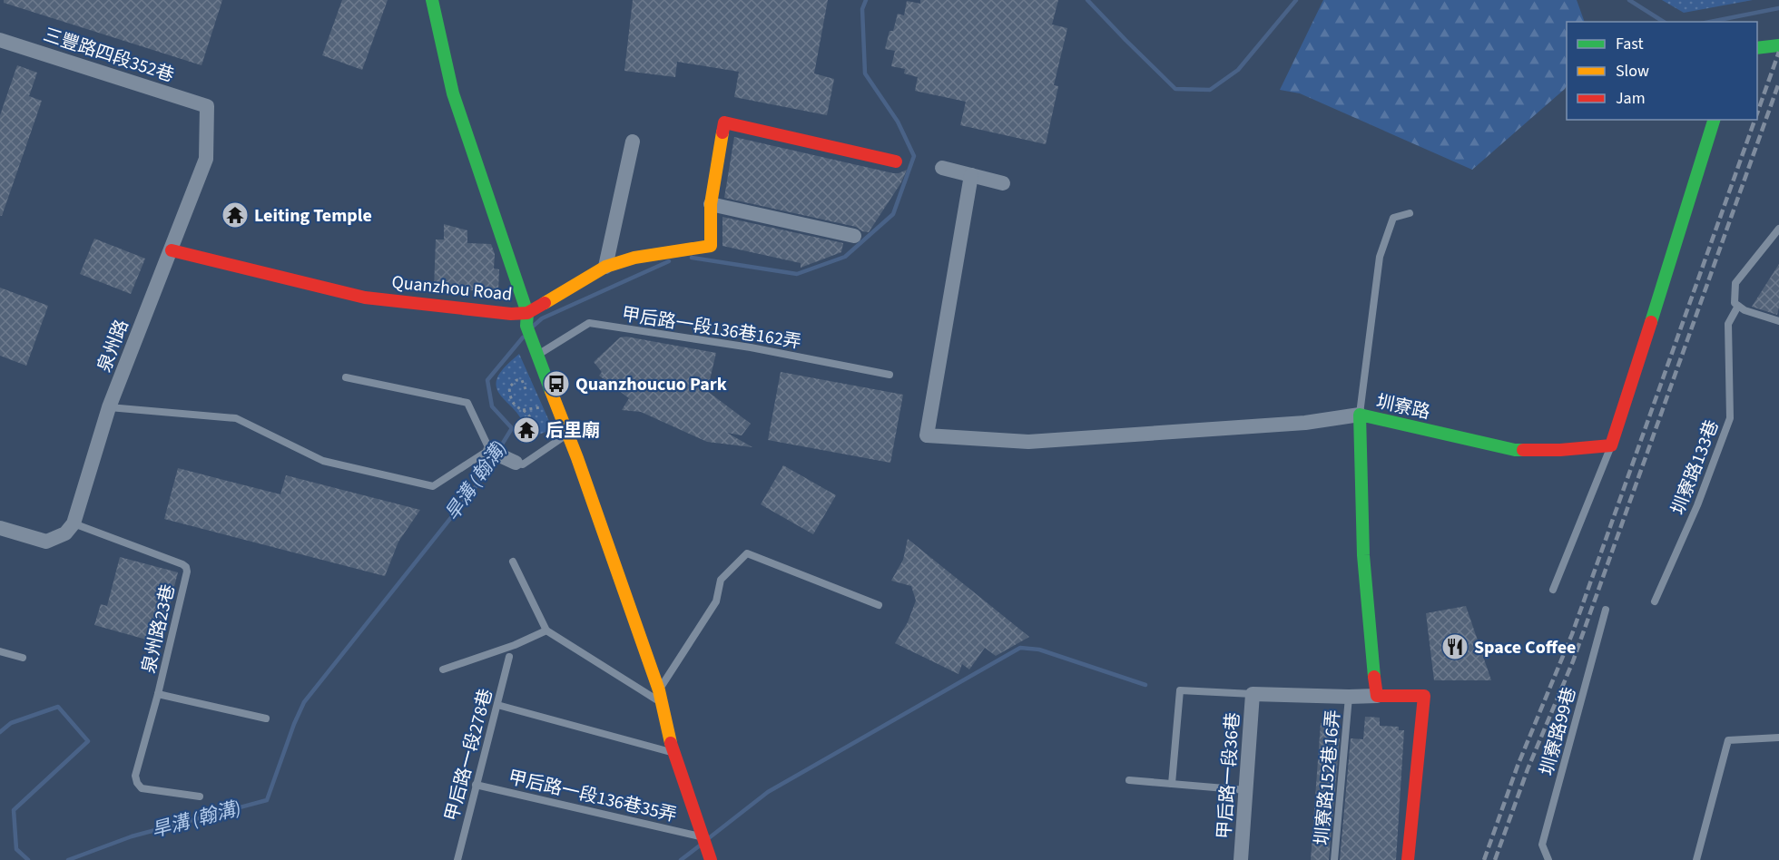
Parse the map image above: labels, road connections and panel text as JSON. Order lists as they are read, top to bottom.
{
  "streets": {
    "street": [
      "三豐路四段352巷",
      "Quanzhou Road",
      "泉州路",
      "圳寮路",
      "甲后路一段36巷"
    ],
    "lane": [
      "甲后路一段136巷162弄",
      "圳寮路133巷",
      "泉州路23巷",
      "圳寮路99巷",
      "甲后路一段278巷",
      "圳寮路152巷16弄",
      "甲后路一段136巷35弄"
    ]
  },
  "crossings": [
    ["三豐路四段352巷", "泉州路"],
    ["Quanzhou Road", "泉州路"],
    ["泉州路", "泉州路23巷"],
    ["甲后路一段278巷", "甲后路一段136巷35弄"]
  ],
  "water": ["旱溝 (翰溝)"],
  "places": {
    "temple": ["Leiting Temple", "后里廟"],
    "bus stop": ["Quanzhoucuo Park"],
    "restaurant": ["Space Coffee"]
  },
  "legend": ["Fast", "Slow", "Jam"]
}
